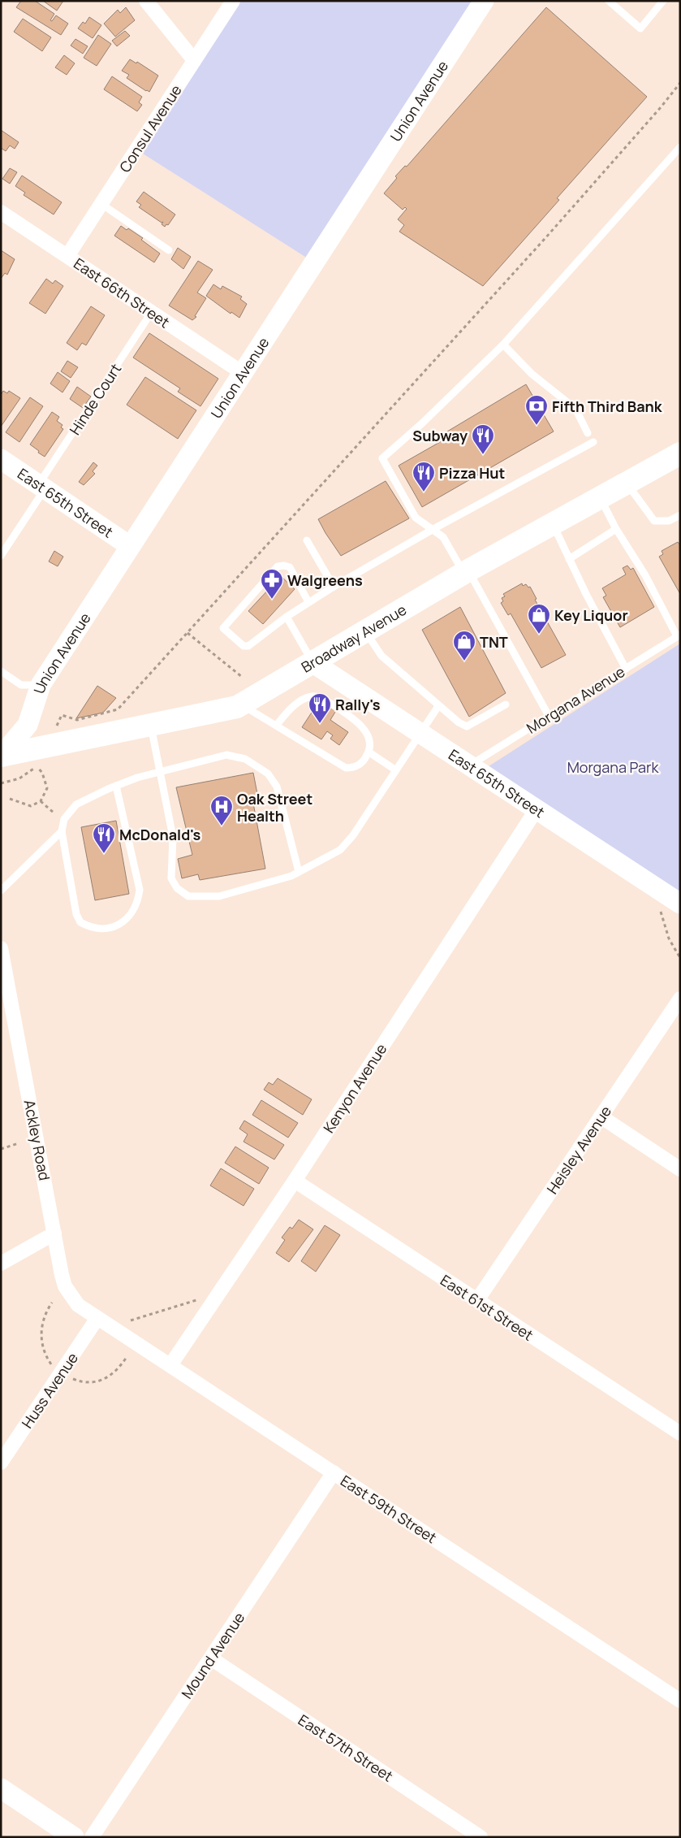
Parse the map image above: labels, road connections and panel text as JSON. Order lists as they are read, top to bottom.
{
  "streets": {
    "main road": ["Union Avenue", "East 65th Street", "Broadway Avenue"],
    "street": [
      "Consul Avenue",
      "East 66th Street",
      "Kenyon Avenue",
      "Ackley Road",
      "Heisley Avenue",
      "East 61st Street",
      "Huss Avenue",
      "East 59th Street",
      "Mound Avenue",
      "East 57th Street"
    ],
    "lane": ["Hinde Court", "Morgana Avenue"]
  },
  "crossings": [
    ["Union Avenue", "East 66th Street"],
    ["Union Avenue", "East 65th Street"],
    ["Union Avenue", "Broadway Avenue"],
    ["Consul Avenue", "East 66th Street"],
    ["East 66th Street", "Hinde Court"],
    ["Hinde Court", "East 65th Street"],
    ["East 65th Street", "Broadway Avenue"],
    ["East 65th Street", "Morgana Avenue"],
    ["East 65th Street", "Kenyon Avenue"],
    ["Kenyon Avenue", "East 61st Street"],
    ["Kenyon Avenue", "East 59th Street"],
    ["Ackley Road", "Huss Avenue"],
    ["Ackley Road", "East 59th Street"],
    ["Heisley Avenue", "East 61st Street"],
    ["Huss Avenue", "East 59th Street"],
    ["East 59th Street", "Mound Avenue"],
    ["Mound Avenue", "East 57th Street"]
  ],
  "parks": ["Morgana Park"],
  "places": {
    "bank": ["Fifth Third Bank"],
    "restaurant": [
      "Subway",
      "Pizza Hut",
      "Rally's",
      "McDonald's"
    ],
    "pharmacy": ["Walgreens"],
    "shop": ["Key Liquor", "TNT"],
    "hospital": ["Oak Street Health"]
  }
}
